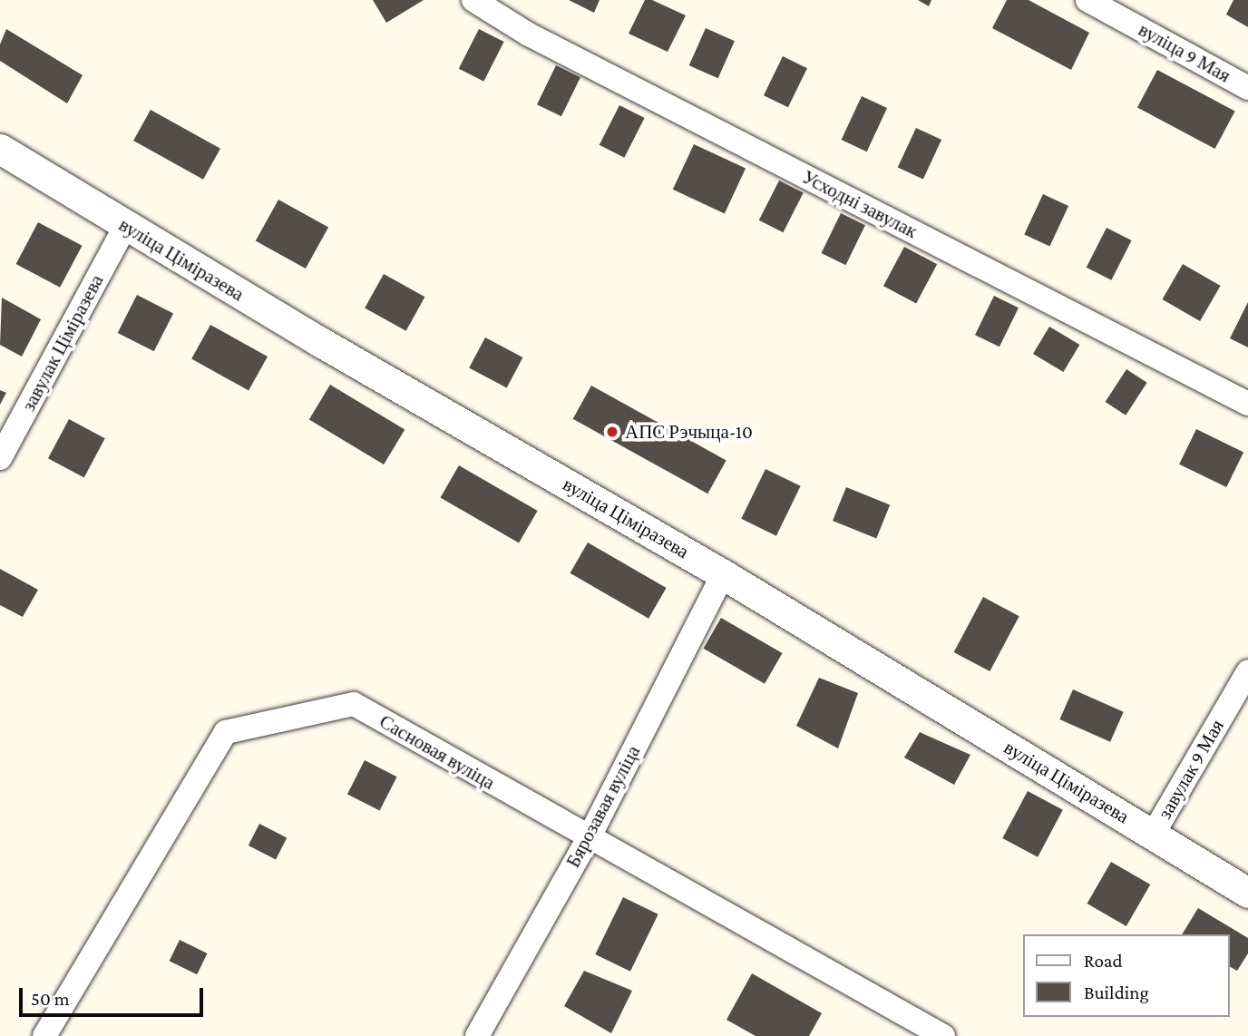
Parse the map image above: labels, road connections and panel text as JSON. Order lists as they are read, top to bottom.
{
  "streets": {
    "street": [
      "вуліца 9 Мая",
      "Усходні завулак",
      "вуліца Ціміразева",
      "завулак Ціміразева",
      "Сасновая вуліца",
      "завулак 9 Мая",
      "Бярозавая вуліца"
    ]
  },
  "crossings": [
    ["вуліца Ціміразева", "завулак Ціміразева"],
    ["вуліца Ціміразева", "завулак 9 Мая"],
    ["вуліца Ціміразева", "Бярозавая вуліца"],
    ["Сасновая вуліца", "Бярозавая вуліца"]
  ],
  "places": ["АПС Рэчыца-10"],
  "legend": ["Road", "Building"],
  "scale_bar": "50 m"
}
